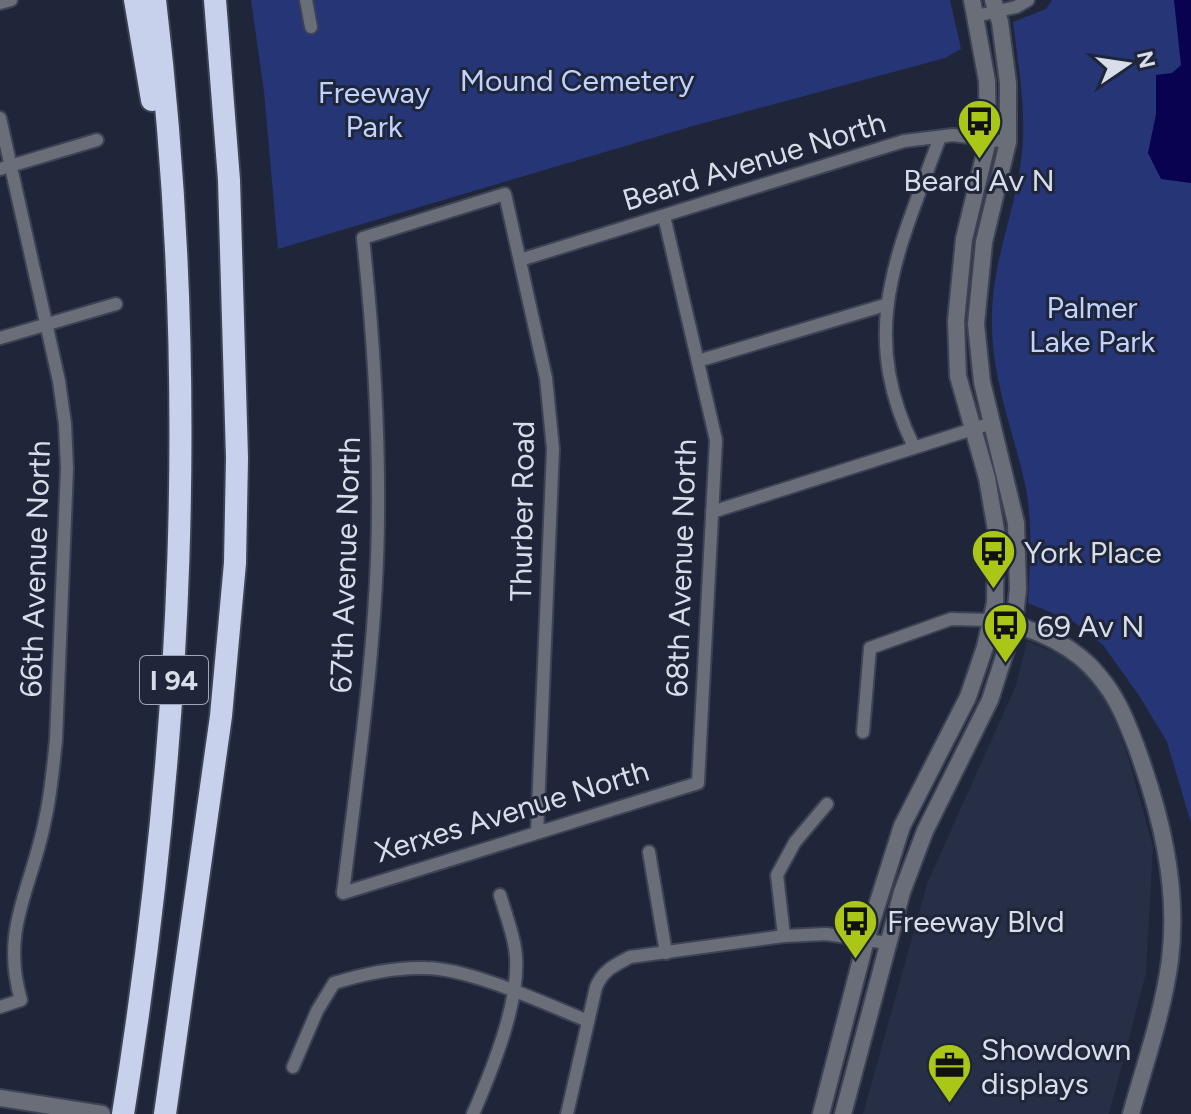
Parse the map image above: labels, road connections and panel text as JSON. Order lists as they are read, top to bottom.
{
  "streets": {
    "highway": ["I 94"],
    "street": [
      "Beard Avenue North",
      "Thurber Road",
      "67th Avenue North",
      "68th Avenue North",
      "66th Avenue North",
      "Xerxes Avenue North"
    ]
  },
  "crossings": [
    ["Beard Avenue North", "Thurber Road"],
    ["Beard Avenue North", "68th Avenue North"],
    ["Thurber Road", "67th Avenue North"],
    ["Thurber Road", "Xerxes Avenue North"],
    ["67th Avenue North", "Xerxes Avenue North"],
    ["68th Avenue North", "Xerxes Avenue North"]
  ],
  "parks": ["Mound Cemetery", "Freeway Park", "Palmer Lake Park"],
  "places": {
    "bus stop": [
      "Beard Av N",
      "York Place",
      "69 Av N",
      "Freeway Blvd"
    ],
    "office": ["Showdown displays"]
  },
  "north": "right"
}
